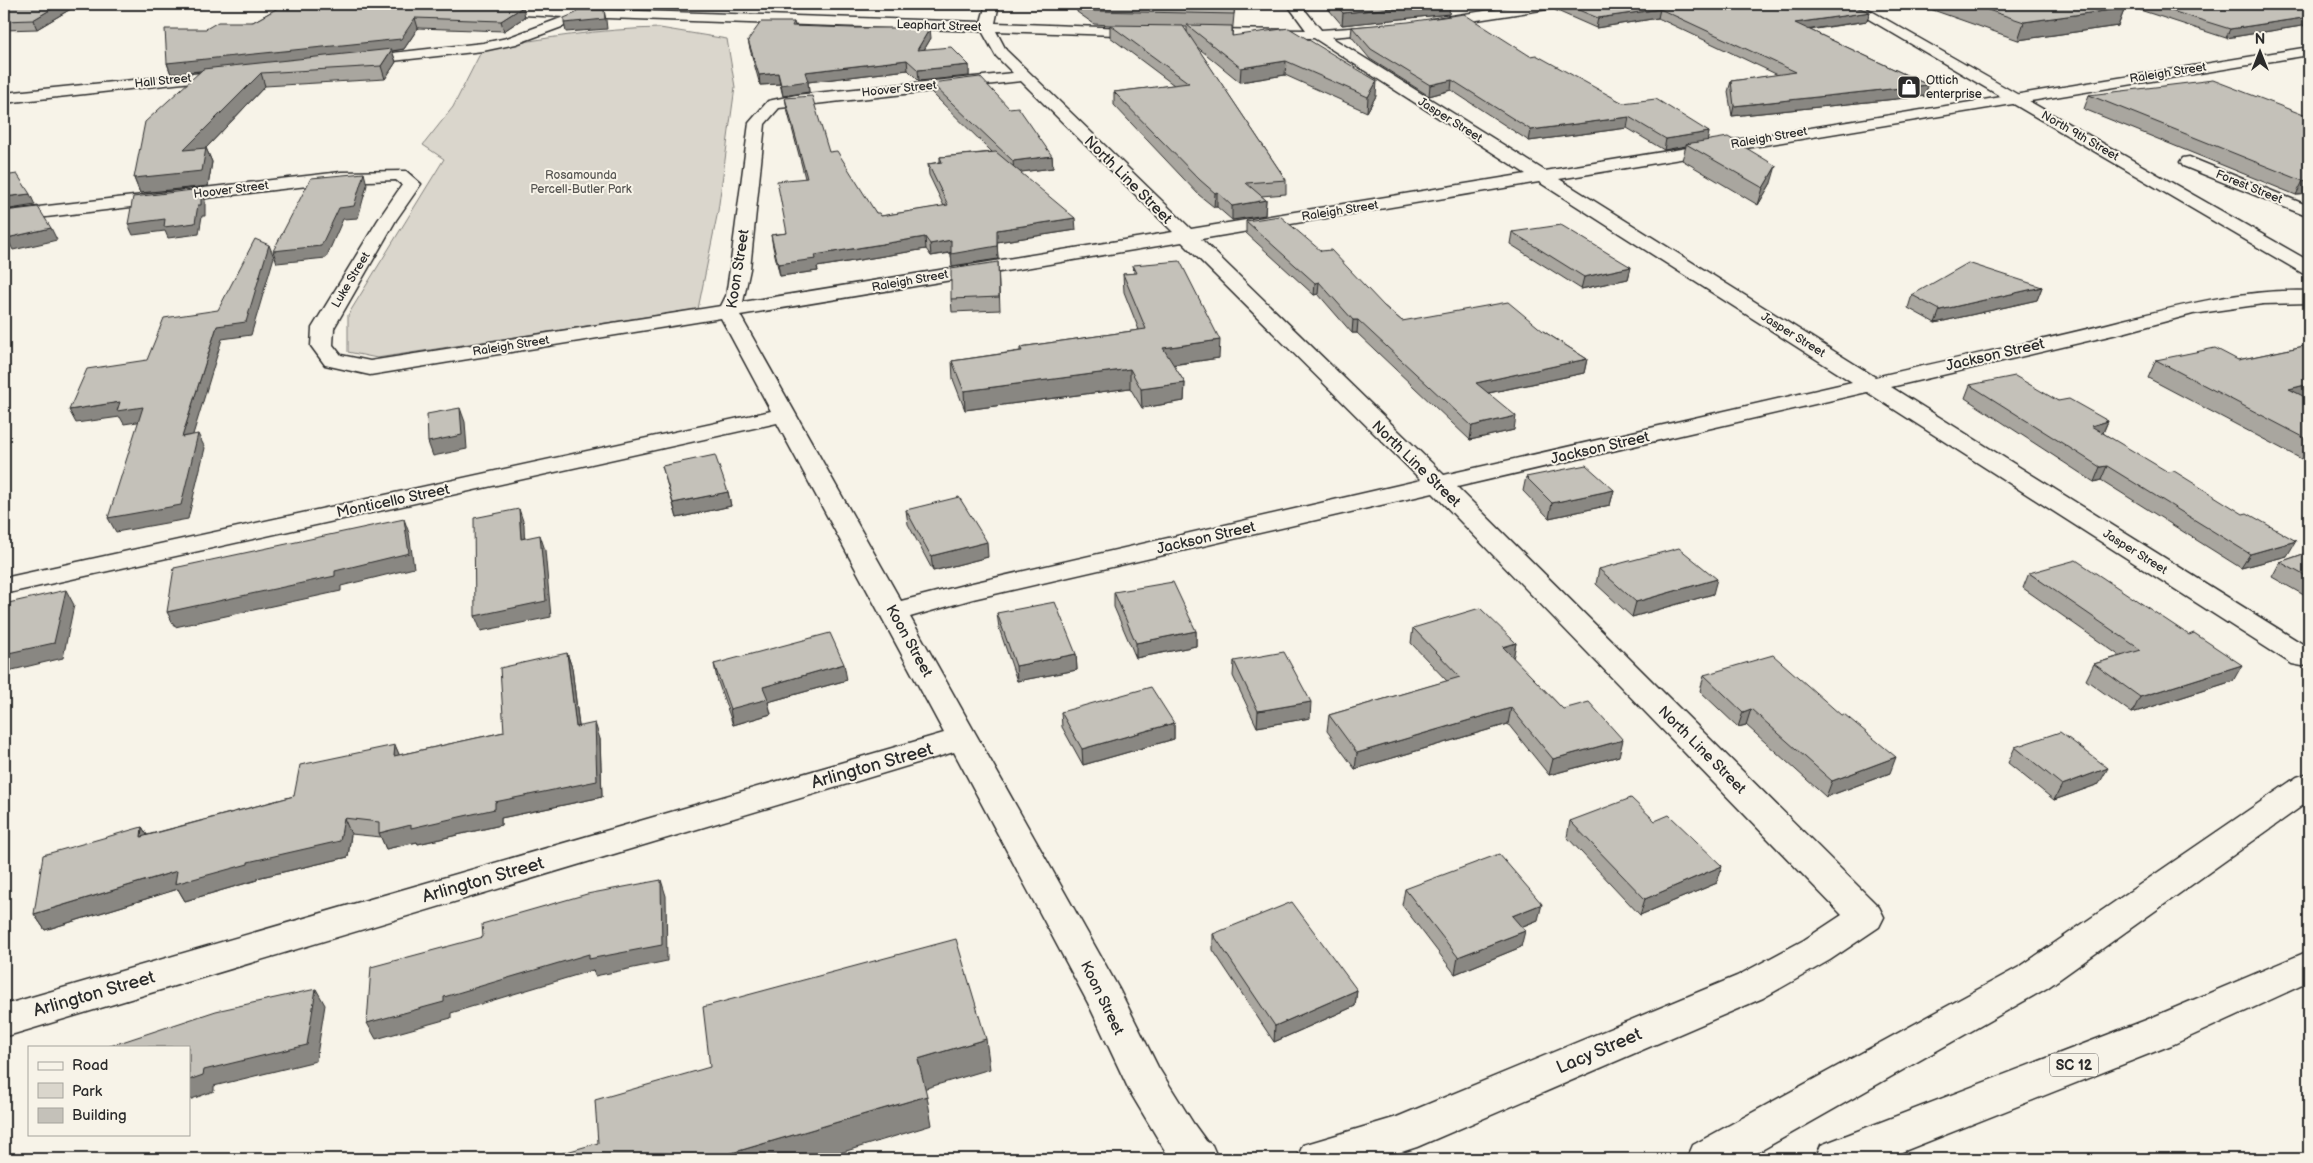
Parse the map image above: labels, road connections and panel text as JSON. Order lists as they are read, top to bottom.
{
  "streets": {
    "main road": [
      "Leaphart Street",
      "Raleigh Street",
      "Hall Street",
      "Hoover Street",
      "Jasper Street",
      "North 9th Street",
      "North Line Street",
      "Forest Street",
      "Koon Street",
      "Luke Street",
      "Jackson Street",
      "Monticello Street",
      "Arlington Street",
      "Lacy Street",
      "SC 12"
    ]
  },
  "crossings": [
    ["Leaphart Street", "North Line Street"],
    ["Raleigh Street", "Jasper Street"],
    ["Raleigh Street", "North 9th Street"],
    ["Raleigh Street", "North Line Street"],
    ["Raleigh Street", "Koon Street"],
    ["Raleigh Street", "Luke Street"],
    ["Hoover Street", "North Line Street"],
    ["Hoover Street", "Koon Street"],
    ["Hoover Street", "Luke Street"],
    ["Jasper Street", "Jackson Street"],
    ["North Line Street", "Jackson Street"],
    ["North Line Street", "Lacy Street"],
    ["Koon Street", "Jackson Street"],
    ["Koon Street", "Monticello Street"],
    ["Koon Street", "Arlington Street"]
  ],
  "parks": ["Rosamounda Percell-Butler Park"],
  "places": {
    "shop": ["Ottich enterprise"]
  },
  "legend": ["Road", "Park", "Building"],
  "north": "top"
}
